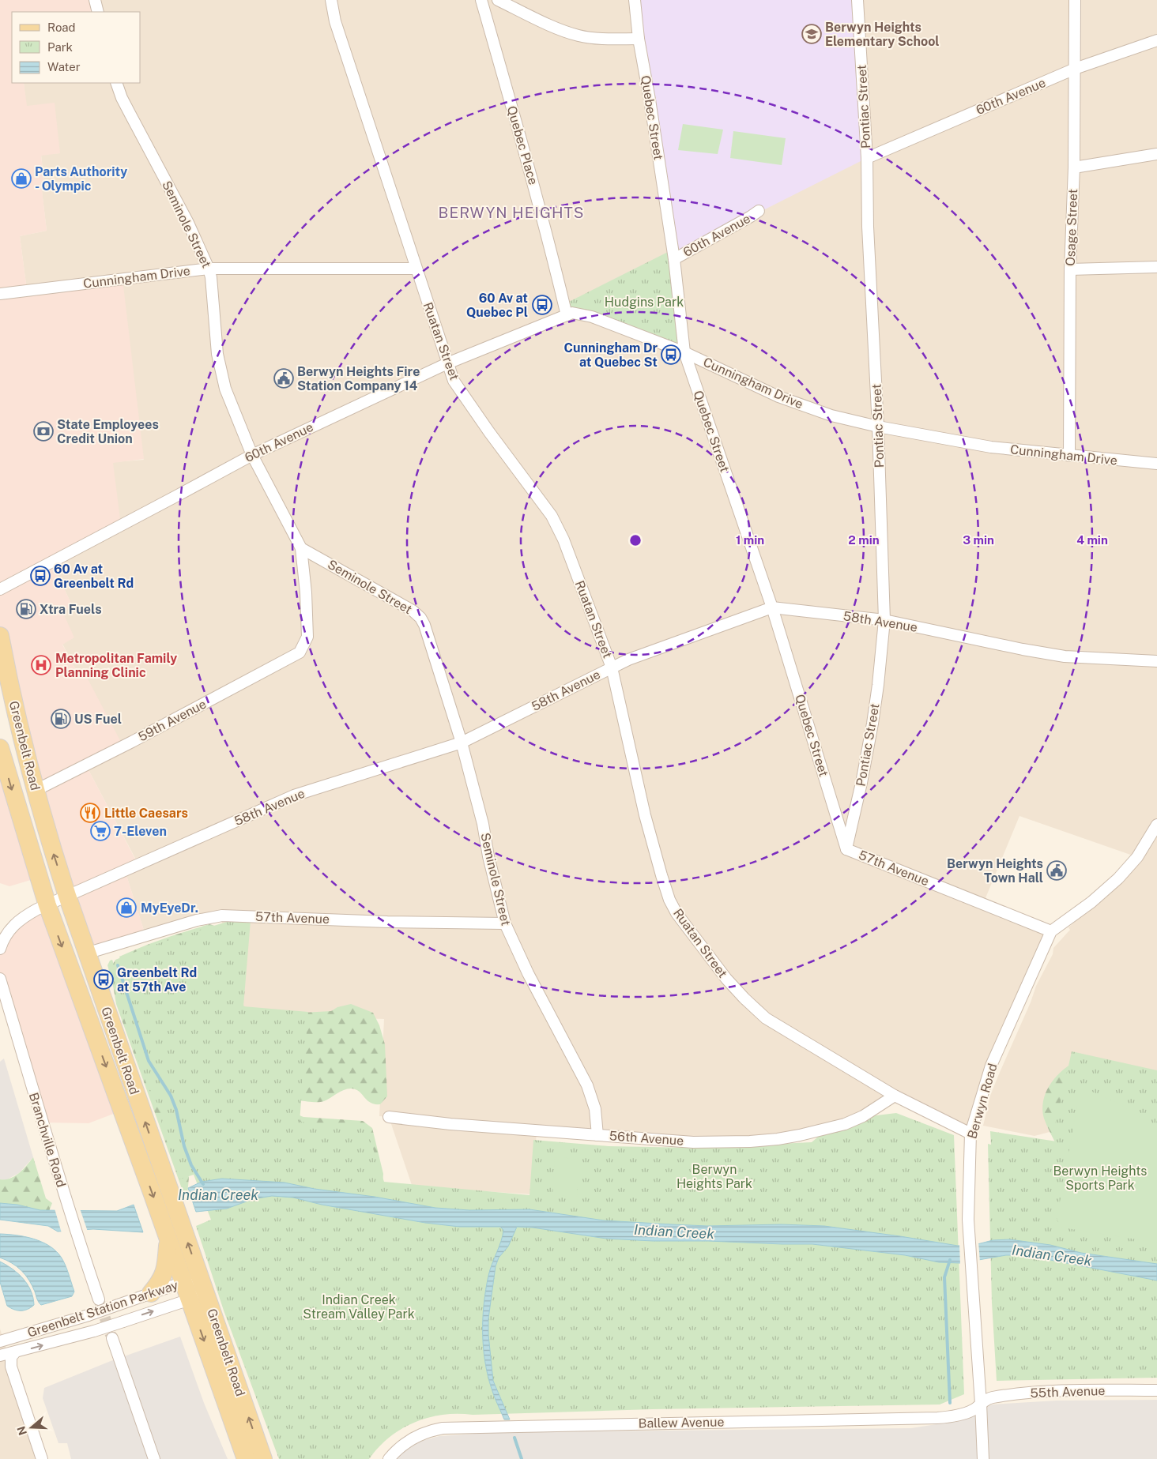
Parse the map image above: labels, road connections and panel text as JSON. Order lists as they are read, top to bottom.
{
  "streets": {
    "main road": ["Greenbelt Road"],
    "street": [
      "60th Avenue",
      "Pontiac Street",
      "Quebec Street",
      "Quebec Place",
      "Seminole Street",
      "Osage Street",
      "Cunningham Drive",
      "Ruatan Street",
      "58th Avenue",
      "59th Avenue",
      "57th Avenue",
      "Berwyn Road",
      "56th Avenue",
      "Branchville Road",
      "Greenbelt Station Parkway",
      "55th Avenue",
      "Ballew Avenue"
    ]
  },
  "crossings": [
    ["60th Avenue", "Pontiac Street"],
    ["60th Avenue", "Quebec Street"],
    ["60th Avenue", "Quebec Place"],
    ["60th Avenue", "Seminole Street"],
    ["60th Avenue", "Osage Street"],
    ["60th Avenue", "Cunningham Drive"],
    ["60th Avenue", "Ruatan Street"],
    ["Pontiac Street", "Quebec Street"],
    ["Pontiac Street", "Cunningham Drive"],
    ["Pontiac Street", "58th Avenue"],
    ["Pontiac Street", "57th Avenue"],
    ["Quebec Street", "Cunningham Drive"],
    ["Quebec Street", "58th Avenue"],
    ["Quebec Street", "57th Avenue"],
    ["Quebec Place", "Cunningham Drive"],
    ["Seminole Street", "Cunningham Drive"],
    ["Seminole Street", "58th Avenue"],
    ["Seminole Street", "59th Avenue"],
    ["Seminole Street", "57th Avenue"],
    ["Seminole Street", "56th Avenue"],
    ["Osage Street", "Cunningham Drive"],
    ["Cunningham Drive", "Ruatan Street"],
    ["Ruatan Street", "58th Avenue"],
    ["Ruatan Street", "Berwyn Road"],
    ["Ruatan Street", "56th Avenue"],
    ["58th Avenue", "Greenbelt Road"],
    ["59th Avenue", "Greenbelt Road"],
    ["Greenbelt Road", "57th Avenue"],
    ["Greenbelt Road", "Greenbelt Station Parkway"],
    ["57th Avenue", "Berwyn Road"],
    ["Berwyn Road", "55th Avenue"],
    ["Berwyn Road", "Ballew Avenue"],
    ["55th Avenue", "Ballew Avenue"]
  ],
  "districts": ["BERWYN HEIGHTS"],
  "water": ["Indian Creek"],
  "parks": [
    "Hudgins Park",
    "Berwyn Heights Park",
    "Berwyn Heights Sports Park",
    "Indian Creek Stream Valley Park"
  ],
  "places": {
    "school or university": ["Berwyn Heights Elementary School"],
    "shop": ["Parts Authority - Olympic", "MyEyeDr."],
    "bus stop": [
      "60 Av at Quebec Pl",
      "Cunningham Dr at Quebec St",
      "60 Av at Greenbelt Rd",
      "Greenbelt Rd at 57th Ave"
    ],
    "public building": ["Berwyn Heights Fire Station Company 14", "Berwyn Heights Town Hall"],
    "bank": ["State Employees Credit Union"],
    "fuel station": ["Xtra Fuels", "US Fuel"],
    "hospital": ["Metropolitan Family Planning Clinic"],
    "restaurant": ["Little Caesars"],
    "supermarket": ["7-Eleven"]
  },
  "legend": ["Road", "Park", "Water"],
  "north": "left",
  "rings": [
    "1 min",
    "2 min",
    "3 min",
    "4 min"
  ]
}
